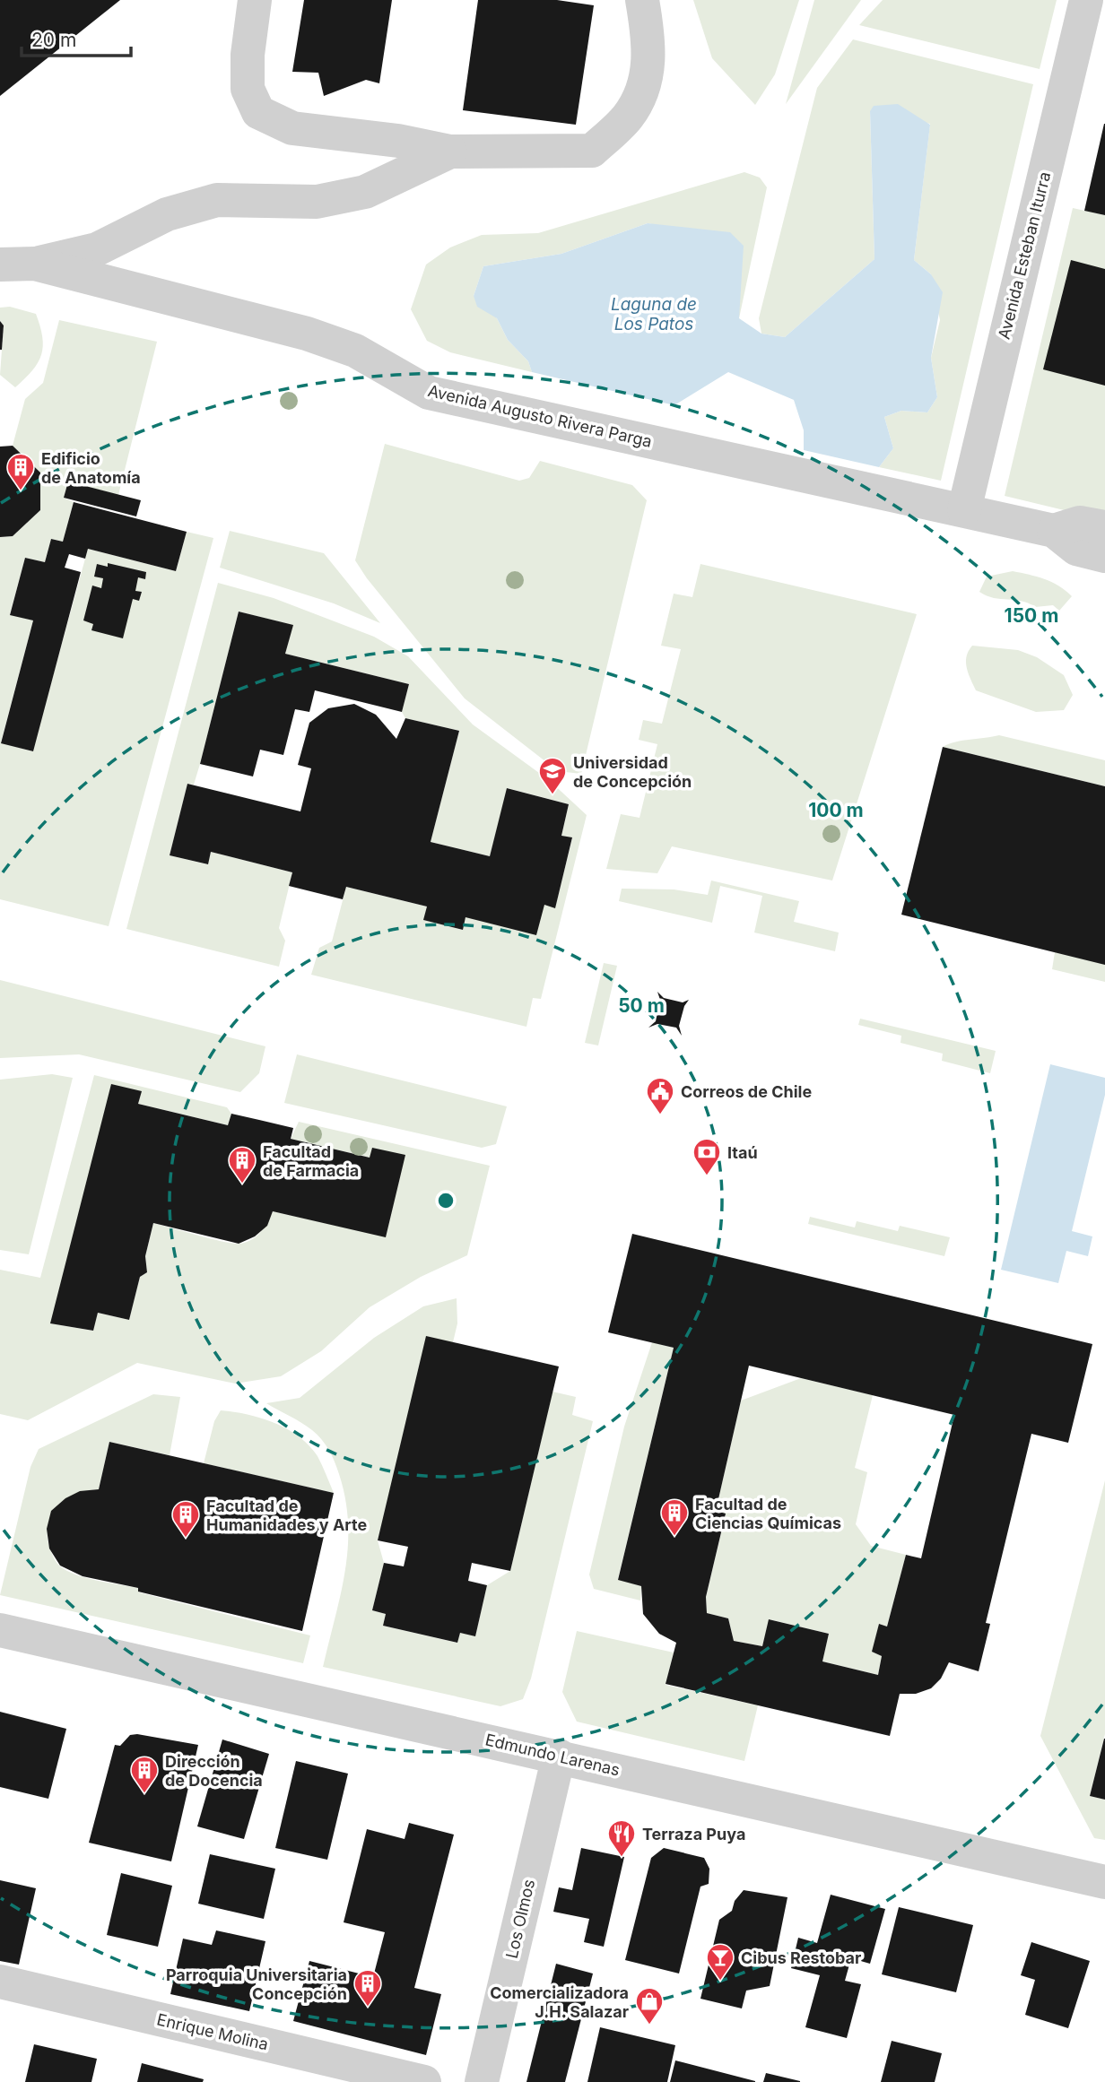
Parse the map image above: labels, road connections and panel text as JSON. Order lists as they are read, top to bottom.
{
  "streets": {
    "street": [
      "Avenida Esteban Iturra",
      "Avenida Augusto Rivera Parga",
      "Edmundo Larenas",
      "Los Olmos",
      "Enrique Molina"
    ]
  },
  "crossings": [
    ["Avenida Esteban Iturra", "Avenida Augusto Rivera Parga"],
    ["Edmundo Larenas", "Los Olmos"]
  ],
  "water": ["Laguna de Los Patos"],
  "places": {
    "building": [
      "Edificio de Anatomía",
      "Facultad de Farmacia",
      "Facultad de Ciencias Químicas",
      "Facultad de Humanidades y Arte",
      "Dirección de Docencia",
      "Parroquia Universitaria Concepción"
    ],
    "school or university": ["Universidad de Concepción"],
    "public building": ["Correos de Chile"],
    "bank": ["Itaú"],
    "restaurant": ["Terraza Puya"],
    "bar": ["Cibus Restobar"],
    "shop": ["Comercializadora J.H. Salazar"]
  },
  "scale_bar": "20 m",
  "rings": ["150 m", "100 m", "50 m"]
}
